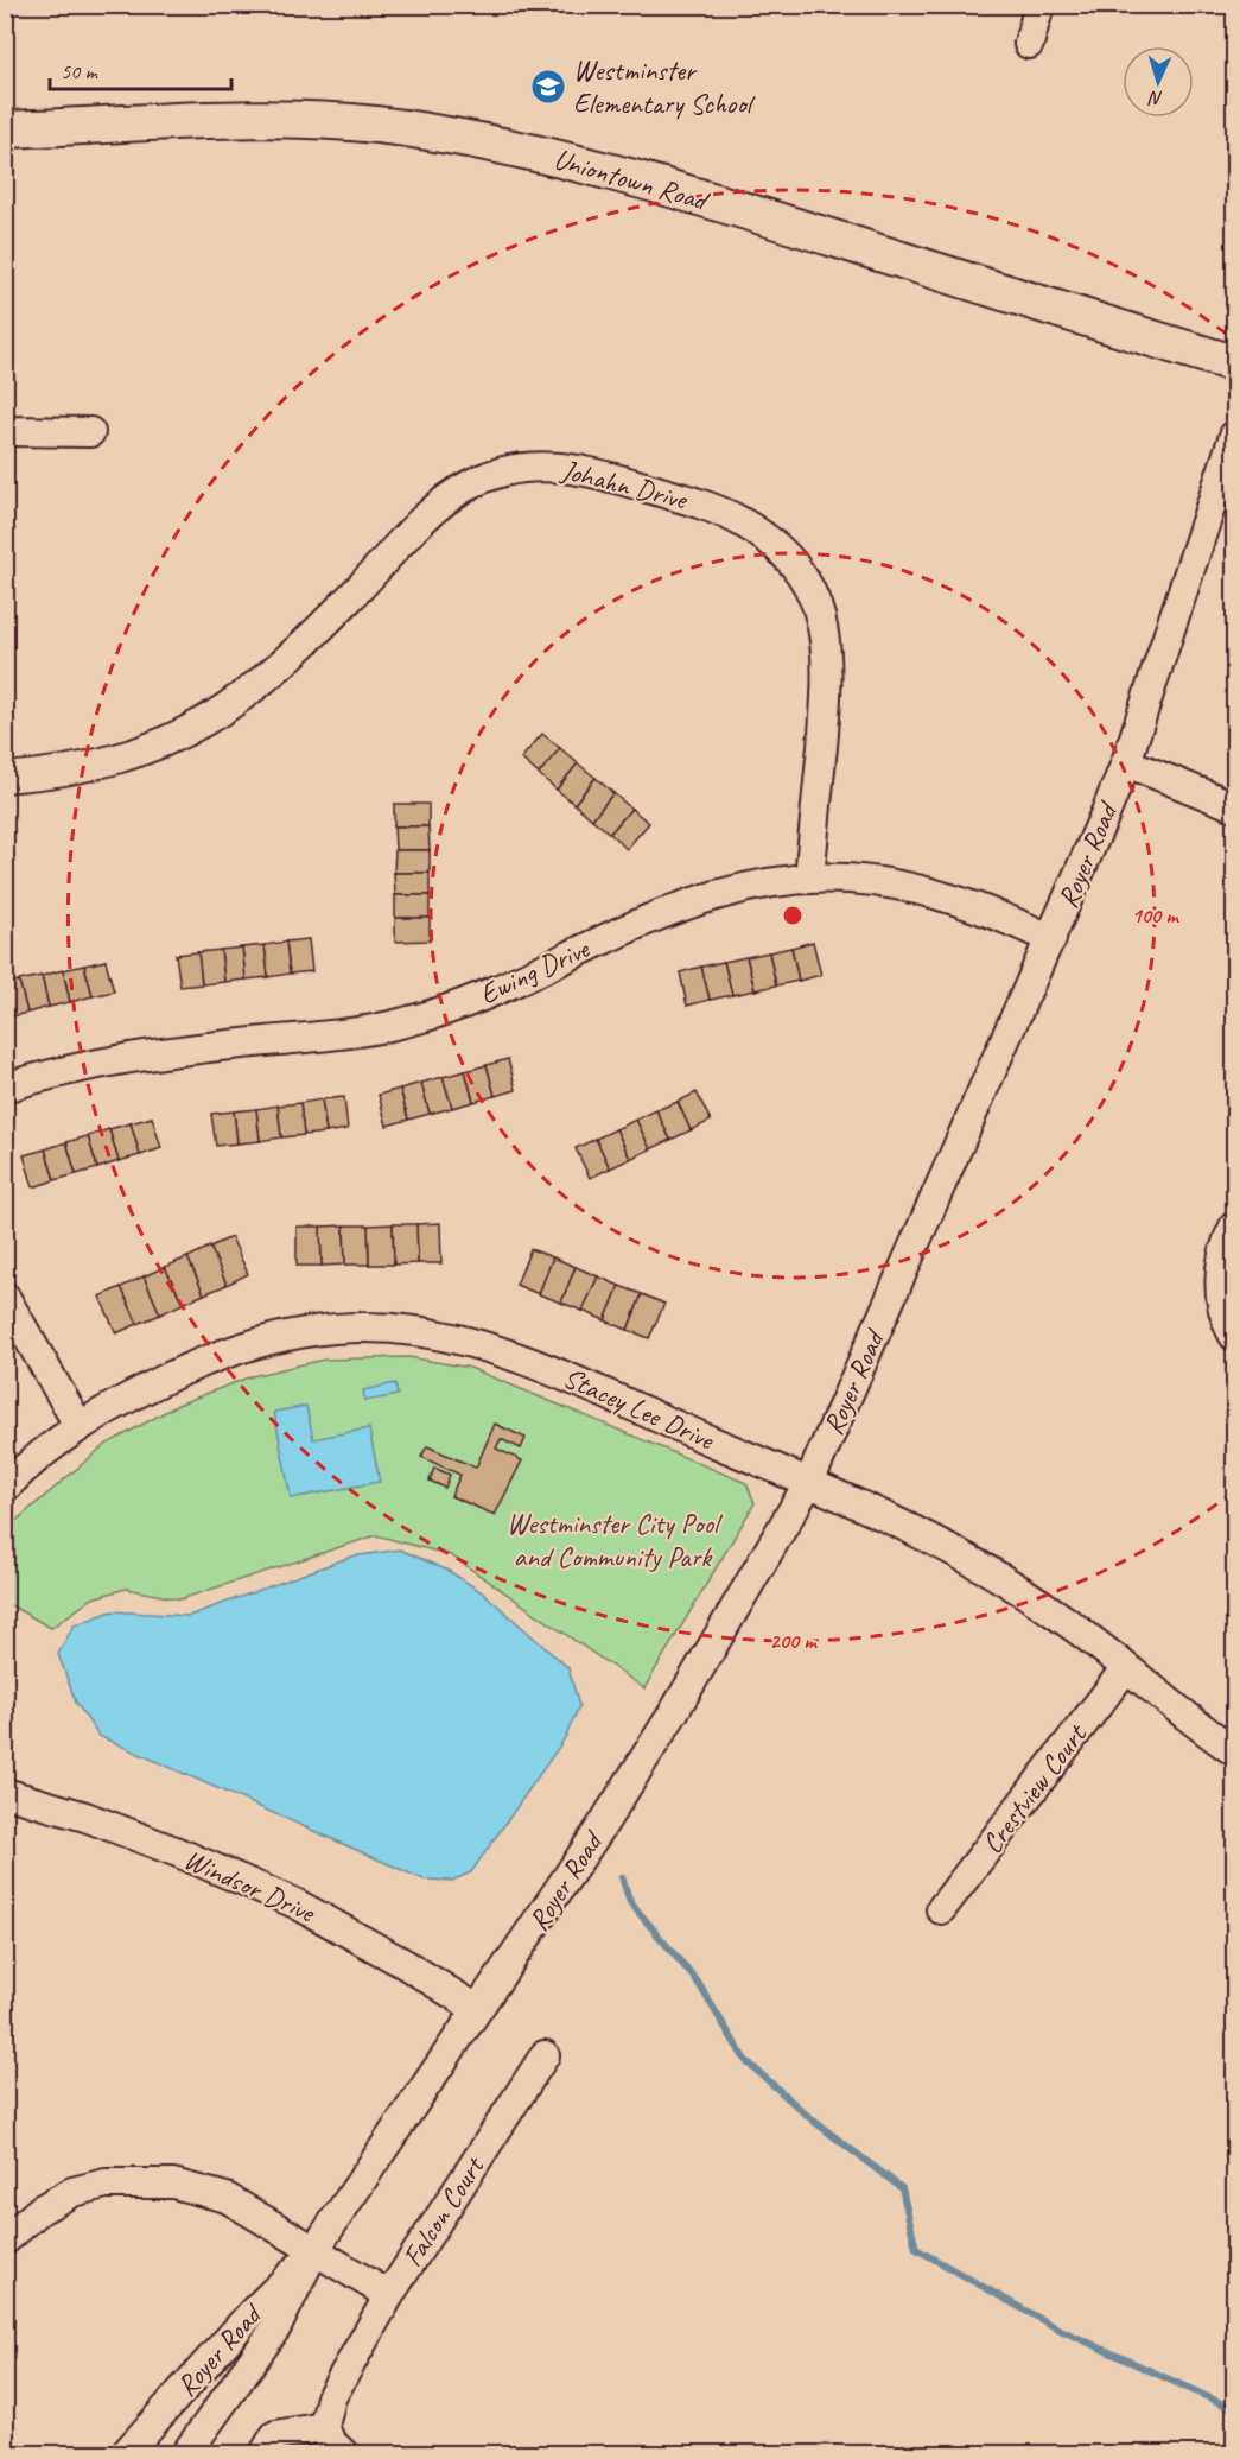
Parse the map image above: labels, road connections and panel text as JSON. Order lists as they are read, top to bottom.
{
  "streets": {
    "main road": ["Uniontown Road"],
    "street": [
      "Johahn Drive",
      "Royer Road",
      "Ewing Drive",
      "Stacey Lee Drive",
      "Crestview Court",
      "Windsor Drive",
      "Falcon Court"
    ]
  },
  "crossings": [
    ["Johahn Drive", "Ewing Drive"],
    ["Royer Road", "Ewing Drive"],
    ["Royer Road", "Stacey Lee Drive"],
    ["Royer Road", "Windsor Drive"],
    ["Royer Road", "Falcon Court"],
    ["Stacey Lee Drive", "Crestview Court"]
  ],
  "parks": ["Westminster City Pool and Community Park"],
  "places": {
    "school or university": ["Westminster Elementary School"]
  },
  "scale_bar": "50 m",
  "north": "bottom",
  "rings": ["100 m", "200 m"]
}
